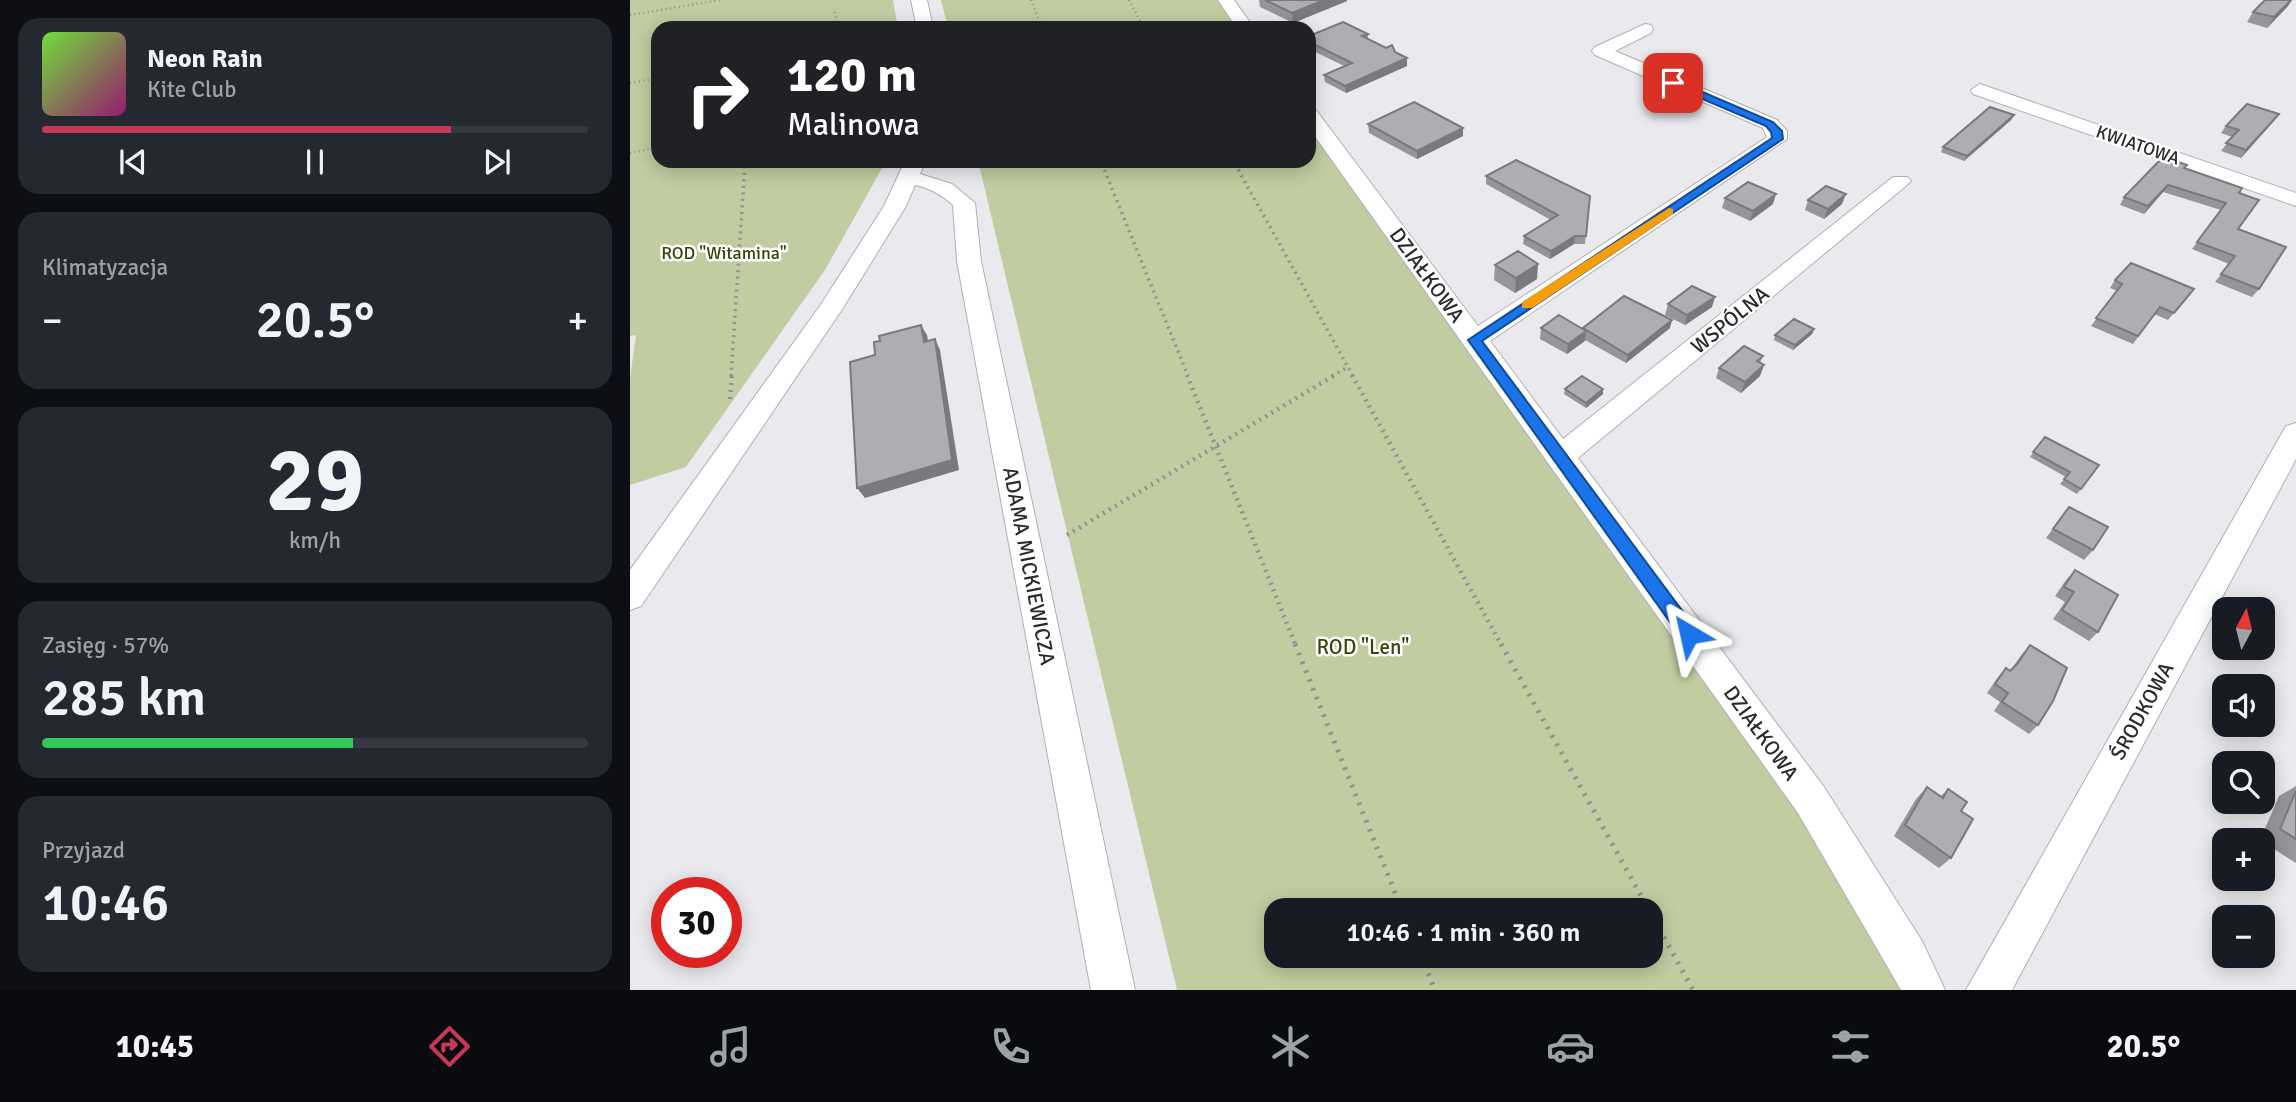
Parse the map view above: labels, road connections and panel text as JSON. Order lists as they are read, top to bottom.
{
  "streets": {
    "street": [
      "KWIATOWA",
      "DZIAŁKOWA",
      "WSPÓLNA",
      "ADAMA MICKIEWICZA",
      "ŚRODKOWA"
    ]
  },
  "crossings": [
    ["DZIAŁKOWA", "WSPÓLNA"]
  ],
  "parks": ["ROD \"Witamina\"", "ROD \"Len\""],
  "north": "top",
  "page": {
    "turn": ["120 m", "Malinowa"],
    "song": ["Neon Rain", "Kite Club"],
    "tile": [
      "Klimatyzacja",
      ["29", "km/h"],
      ["Zasięg · 57%", "285 km"],
      ["Przyjazd", "10:46"]
    ],
    "heat": ["−", "20.5°", "+"],
    "map_buttons": ["+", "−"],
    "limit": "30",
    "trip": "10:46 · 1 min · 360 m",
    "tabs": ["10:45", "20.5°"]
  }
}
